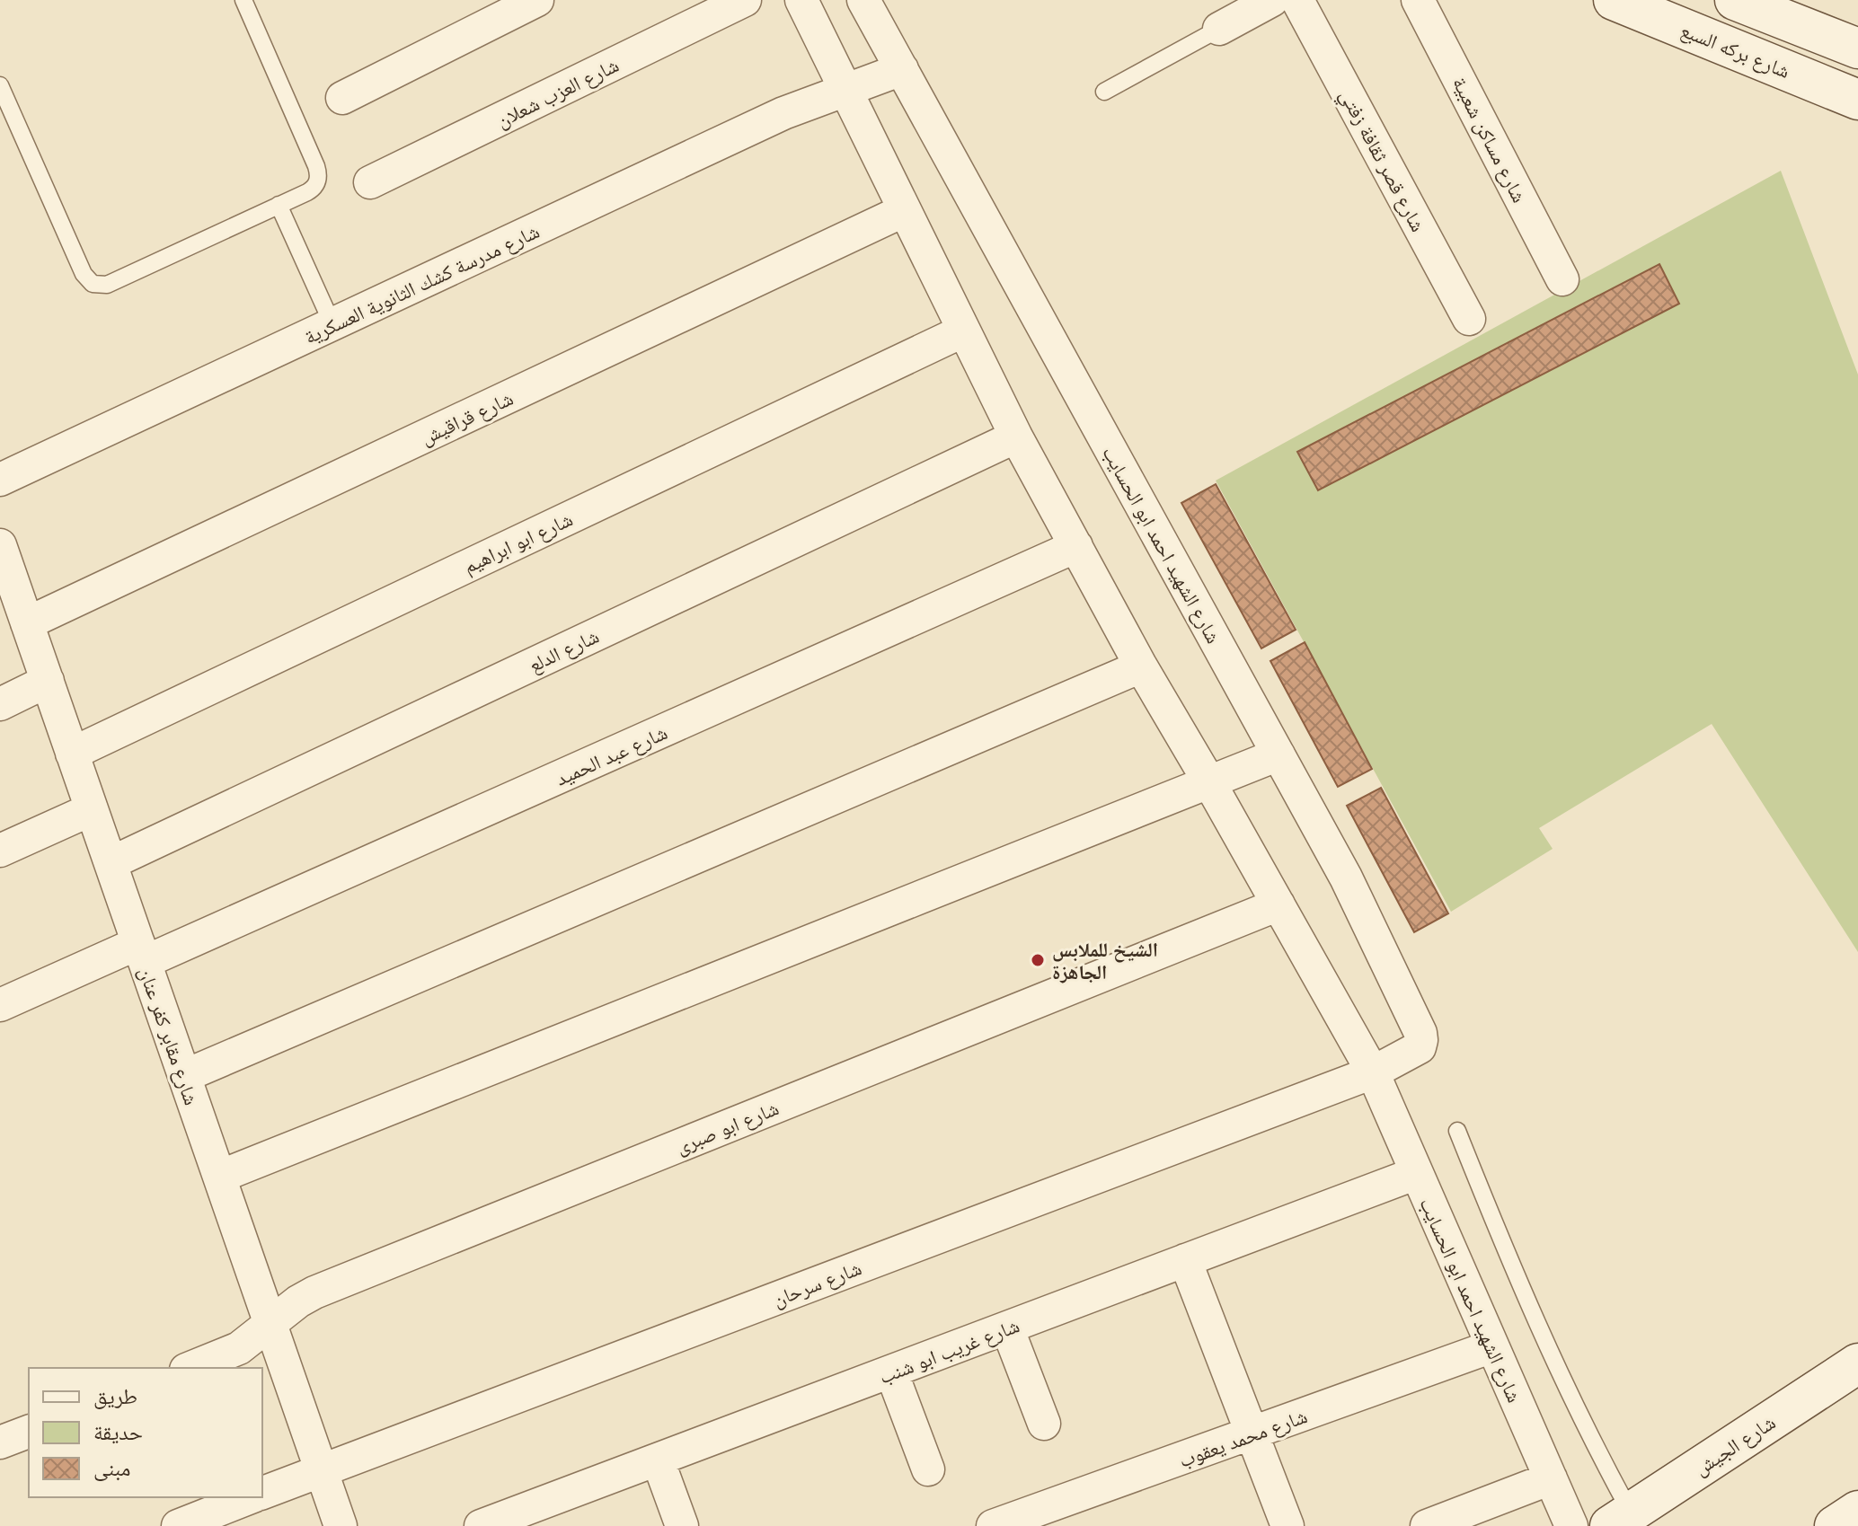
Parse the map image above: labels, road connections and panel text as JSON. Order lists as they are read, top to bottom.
{
  "streets": {
    "main road": ["شارع بركه السبع", "شارع الجيش"],
    "street": [
      "شارع العزب شعلان",
      "شارع مساكن شعبية",
      "شارع قصر ثقافة زفتي",
      "شارع مدرسة كشك الثانوية العسكرية",
      "شارع قراقيش",
      "شارع ابو ابراهيم",
      "شارع الشهيد احمد ابو الحسايب",
      "شارع الدلع",
      "شارع عبد الحميد",
      "شارع مقابر كفر عنان",
      "شارع ابو صبرى",
      "شارع سرحان",
      "شارع غريب ابو شنب",
      "شارع محمد يعقوب"
    ]
  },
  "crossings": [
    ["شارع مدرسة كشك الثانوية العسكرية", "شارع الشهيد احمد ابو الحسايب"],
    ["شارع قراقيش", "شارع الشهيد احمد ابو الحسايب"],
    ["شارع قراقيش", "شارع مقابر كفر عنان"],
    ["شارع ابو ابراهيم", "شارع الشهيد احمد ابو الحسايب"],
    ["شارع ابو ابراهيم", "شارع مقابر كفر عنان"],
    ["شارع الشهيد احمد ابو الحسايب", "شارع الدلع"],
    ["شارع الشهيد احمد ابو الحسايب", "شارع عبد الحميد"],
    ["شارع الشهيد احمد ابو الحسايب", "شارع ابو صبرى"],
    ["شارع الشهيد احمد ابو الحسايب", "شارع سرحان"],
    ["شارع الشهيد احمد ابو الحسايب", "شارع غريب ابو شنب"],
    ["شارع الشهيد احمد ابو الحسايب", "شارع محمد يعقوب"],
    ["شارع الدلع", "شارع مقابر كفر عنان"],
    ["شارع عبد الحميد", "شارع مقابر كفر عنان"],
    ["شارع مقابر كفر عنان", "شارع ابو صبرى"],
    ["شارع مقابر كفر عنان", "شارع سرحان"]
  ],
  "places": ["الشيخ للملابس الجاهزة"],
  "legend": ["طريق", "حديقة", "مبنى"]
}
